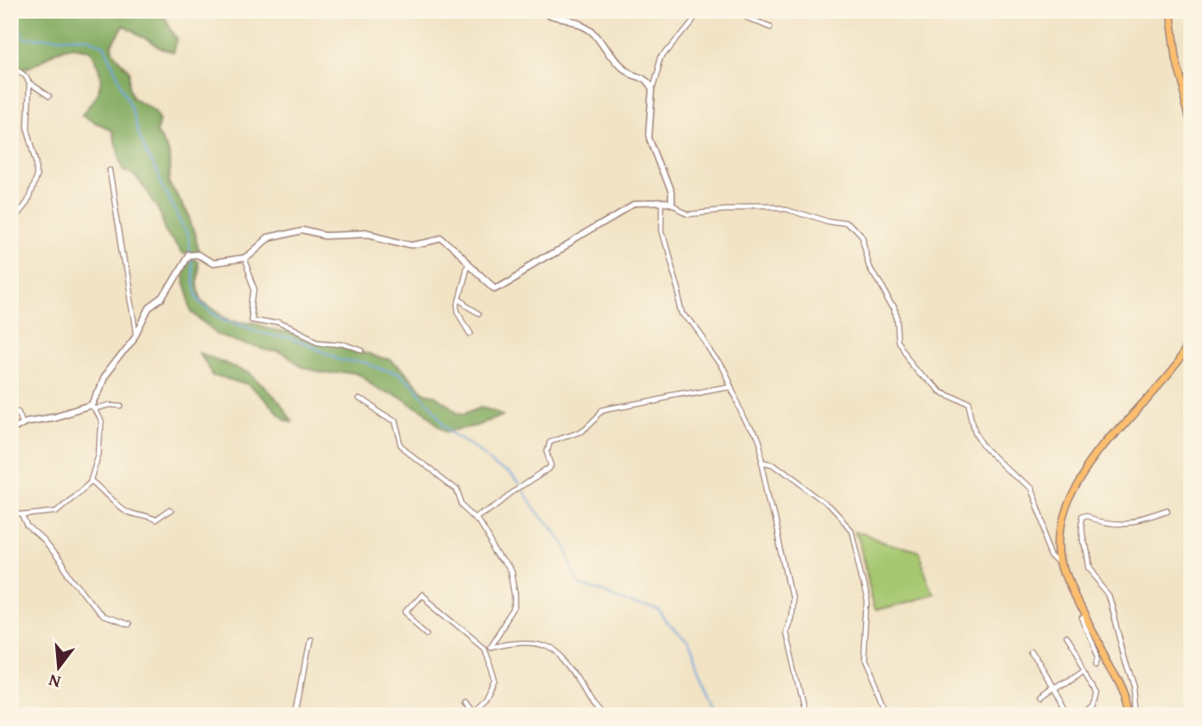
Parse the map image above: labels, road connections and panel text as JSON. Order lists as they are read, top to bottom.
{
  "north": "bottom"
}
